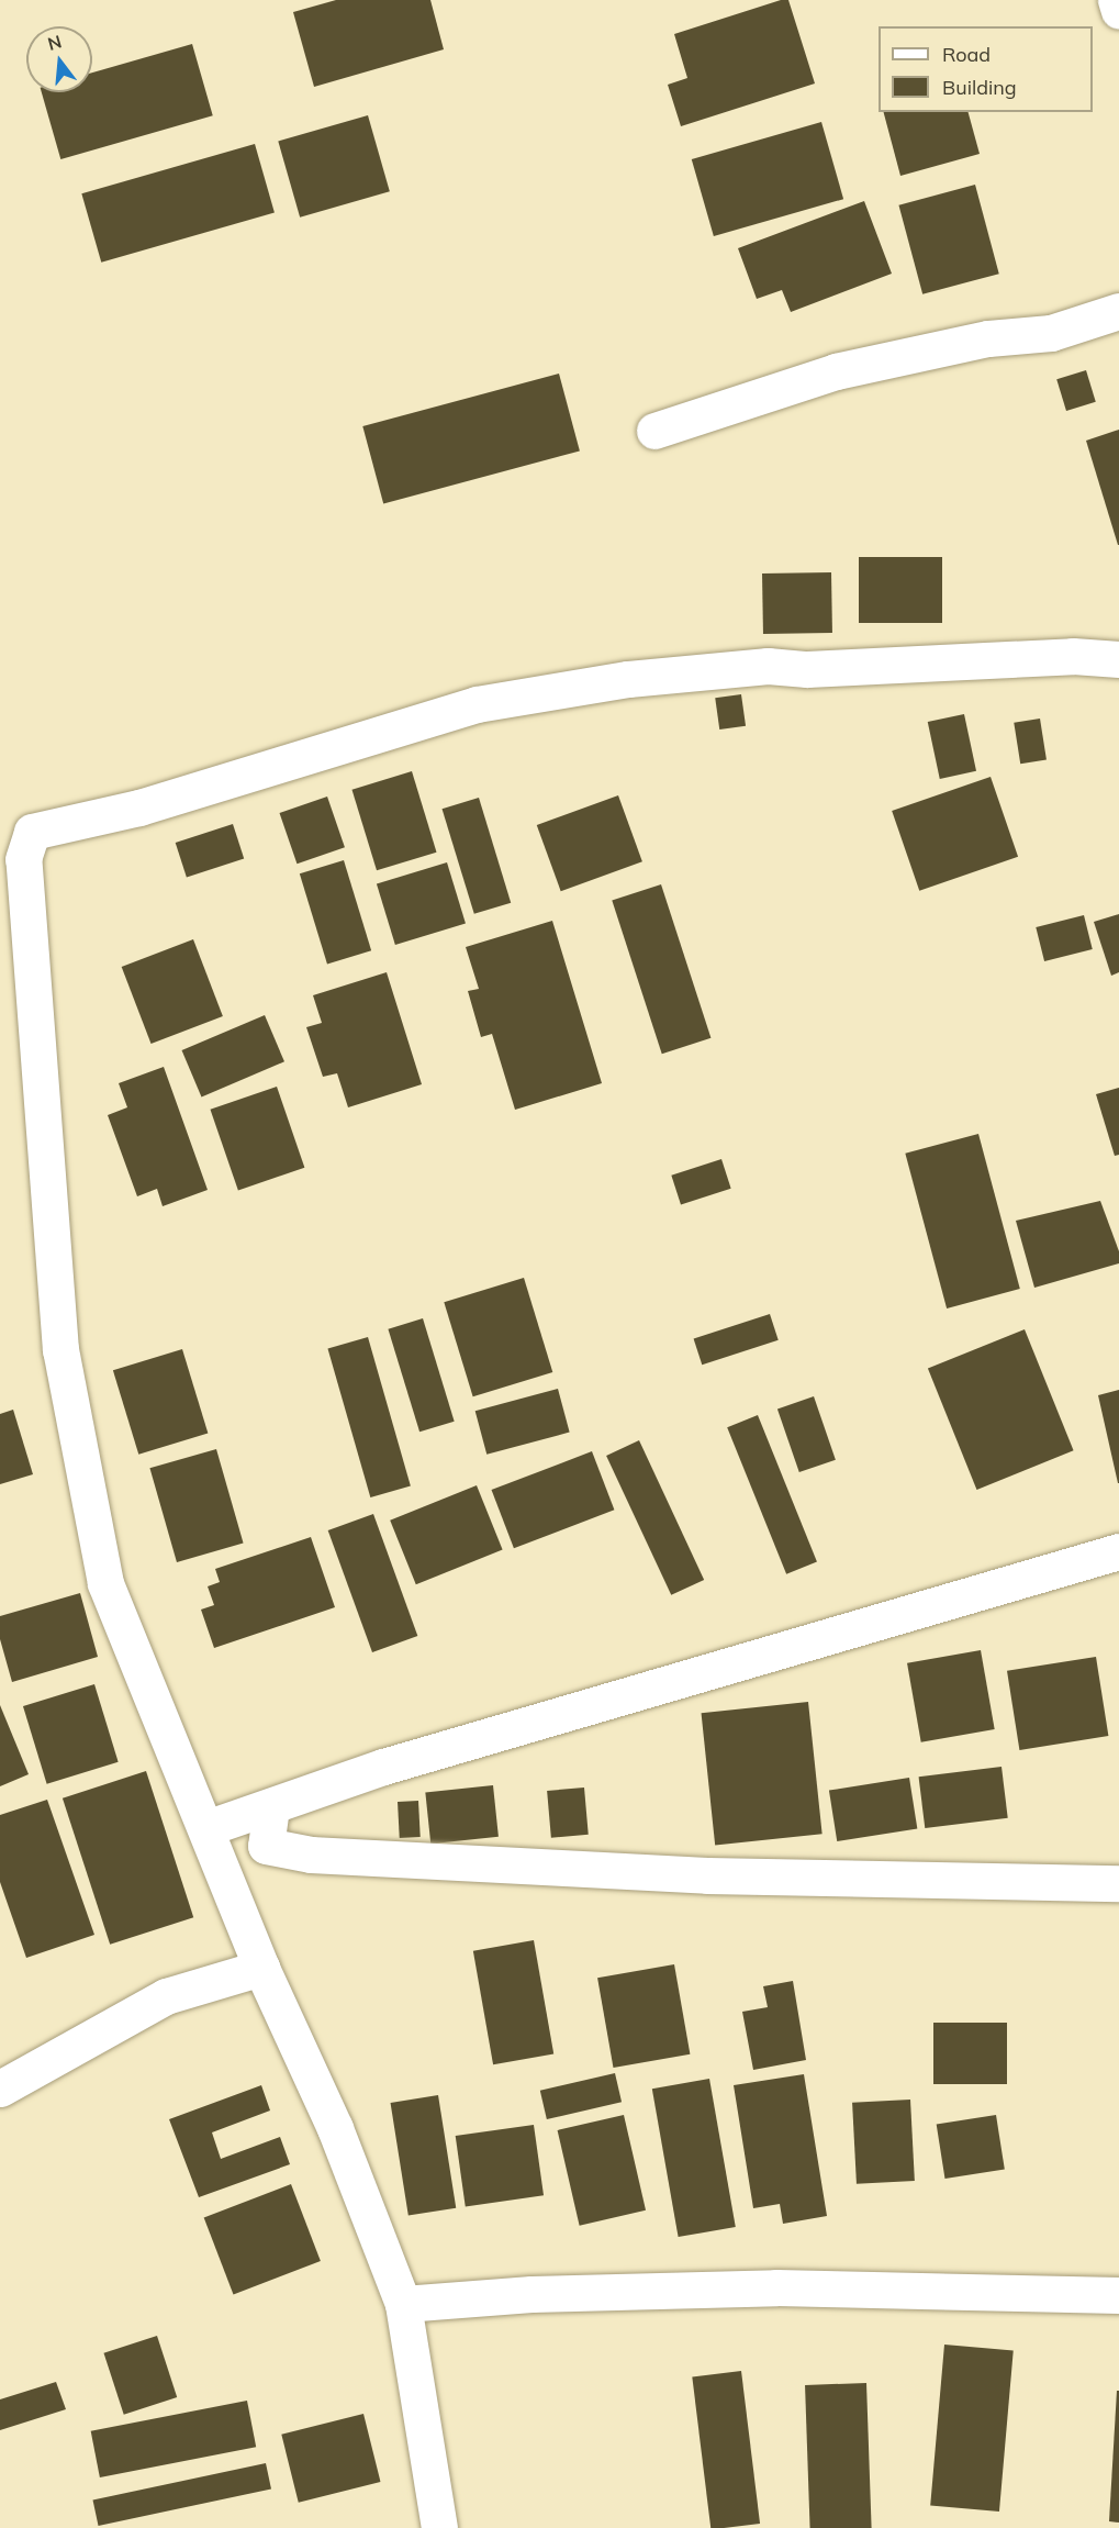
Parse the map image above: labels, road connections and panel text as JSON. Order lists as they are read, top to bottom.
{
  "legend": ["Road", "Building"],
  "north": "top"
}
